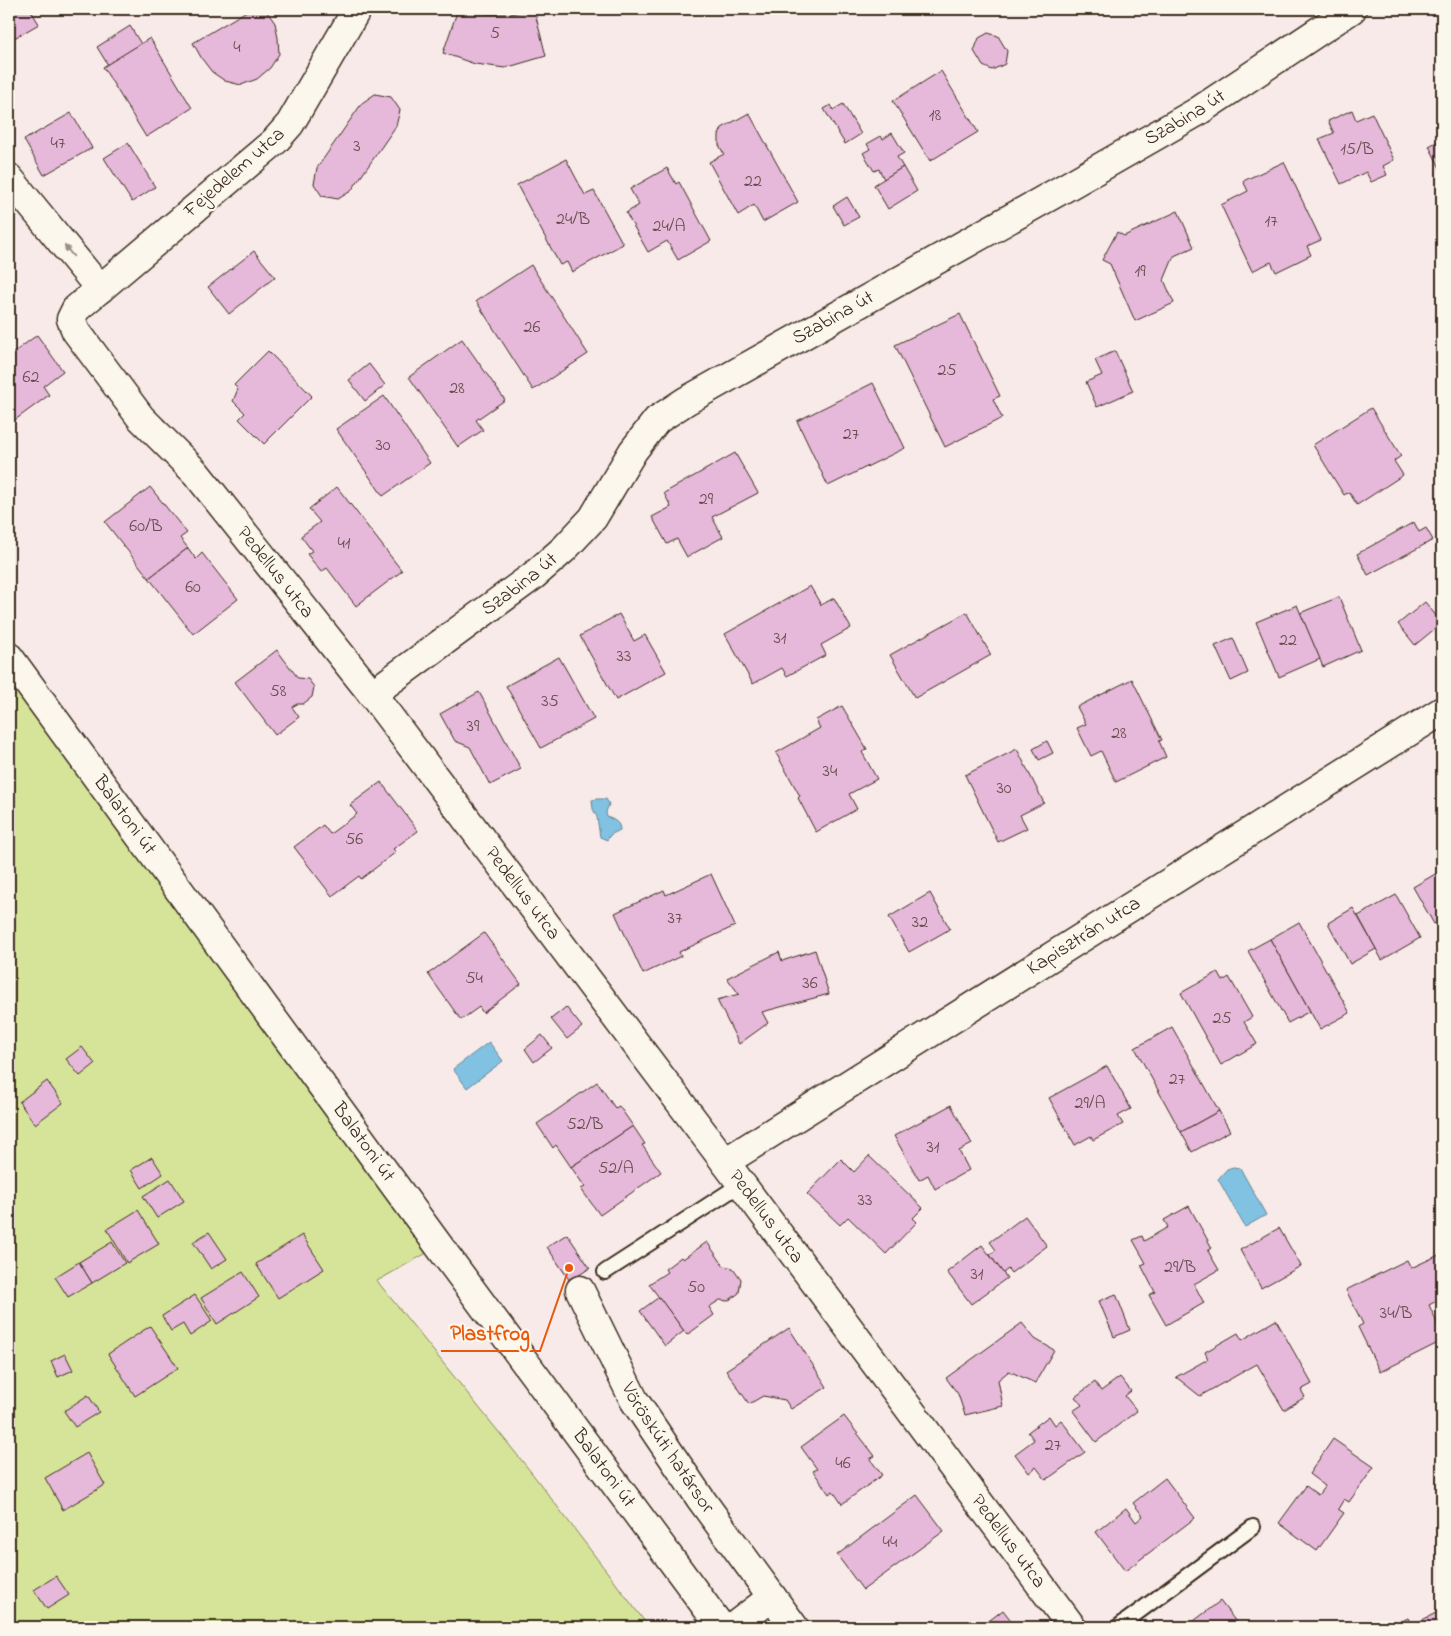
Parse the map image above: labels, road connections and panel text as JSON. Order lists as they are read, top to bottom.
{
  "streets": {
    "street": [
      "Szabina út",
      "Fejedelem utca",
      "Pedellus utca",
      "Balatoni út",
      "Kapisztrán utca",
      "Vöröskúti határsor"
    ]
  },
  "crossings": [
    ["Szabina út", "Pedellus utca"],
    ["Fejedelem utca", "Pedellus utca"],
    ["Pedellus utca", "Kapisztrán utca"]
  ],
  "places": ["Plastfrog"],
  "house_numbers": [
    "5",
    "4",
    "18",
    "47",
    "3",
    "15/B",
    "22",
    "24/B",
    "17",
    "24/A",
    "19",
    "26",
    "25",
    "62",
    "28",
    "27",
    "30",
    "29",
    "60/B",
    "41",
    "60",
    "31",
    "22",
    "33",
    "58",
    "35",
    "39",
    "28",
    "34",
    "30",
    "56",
    "37",
    "32",
    "54",
    "36",
    "25",
    "27",
    "29/A",
    "52/B",
    "31",
    "52/A",
    "33",
    "29/B",
    "31",
    "50",
    "34/B",
    "27",
    "46",
    "44"
  ]
}
